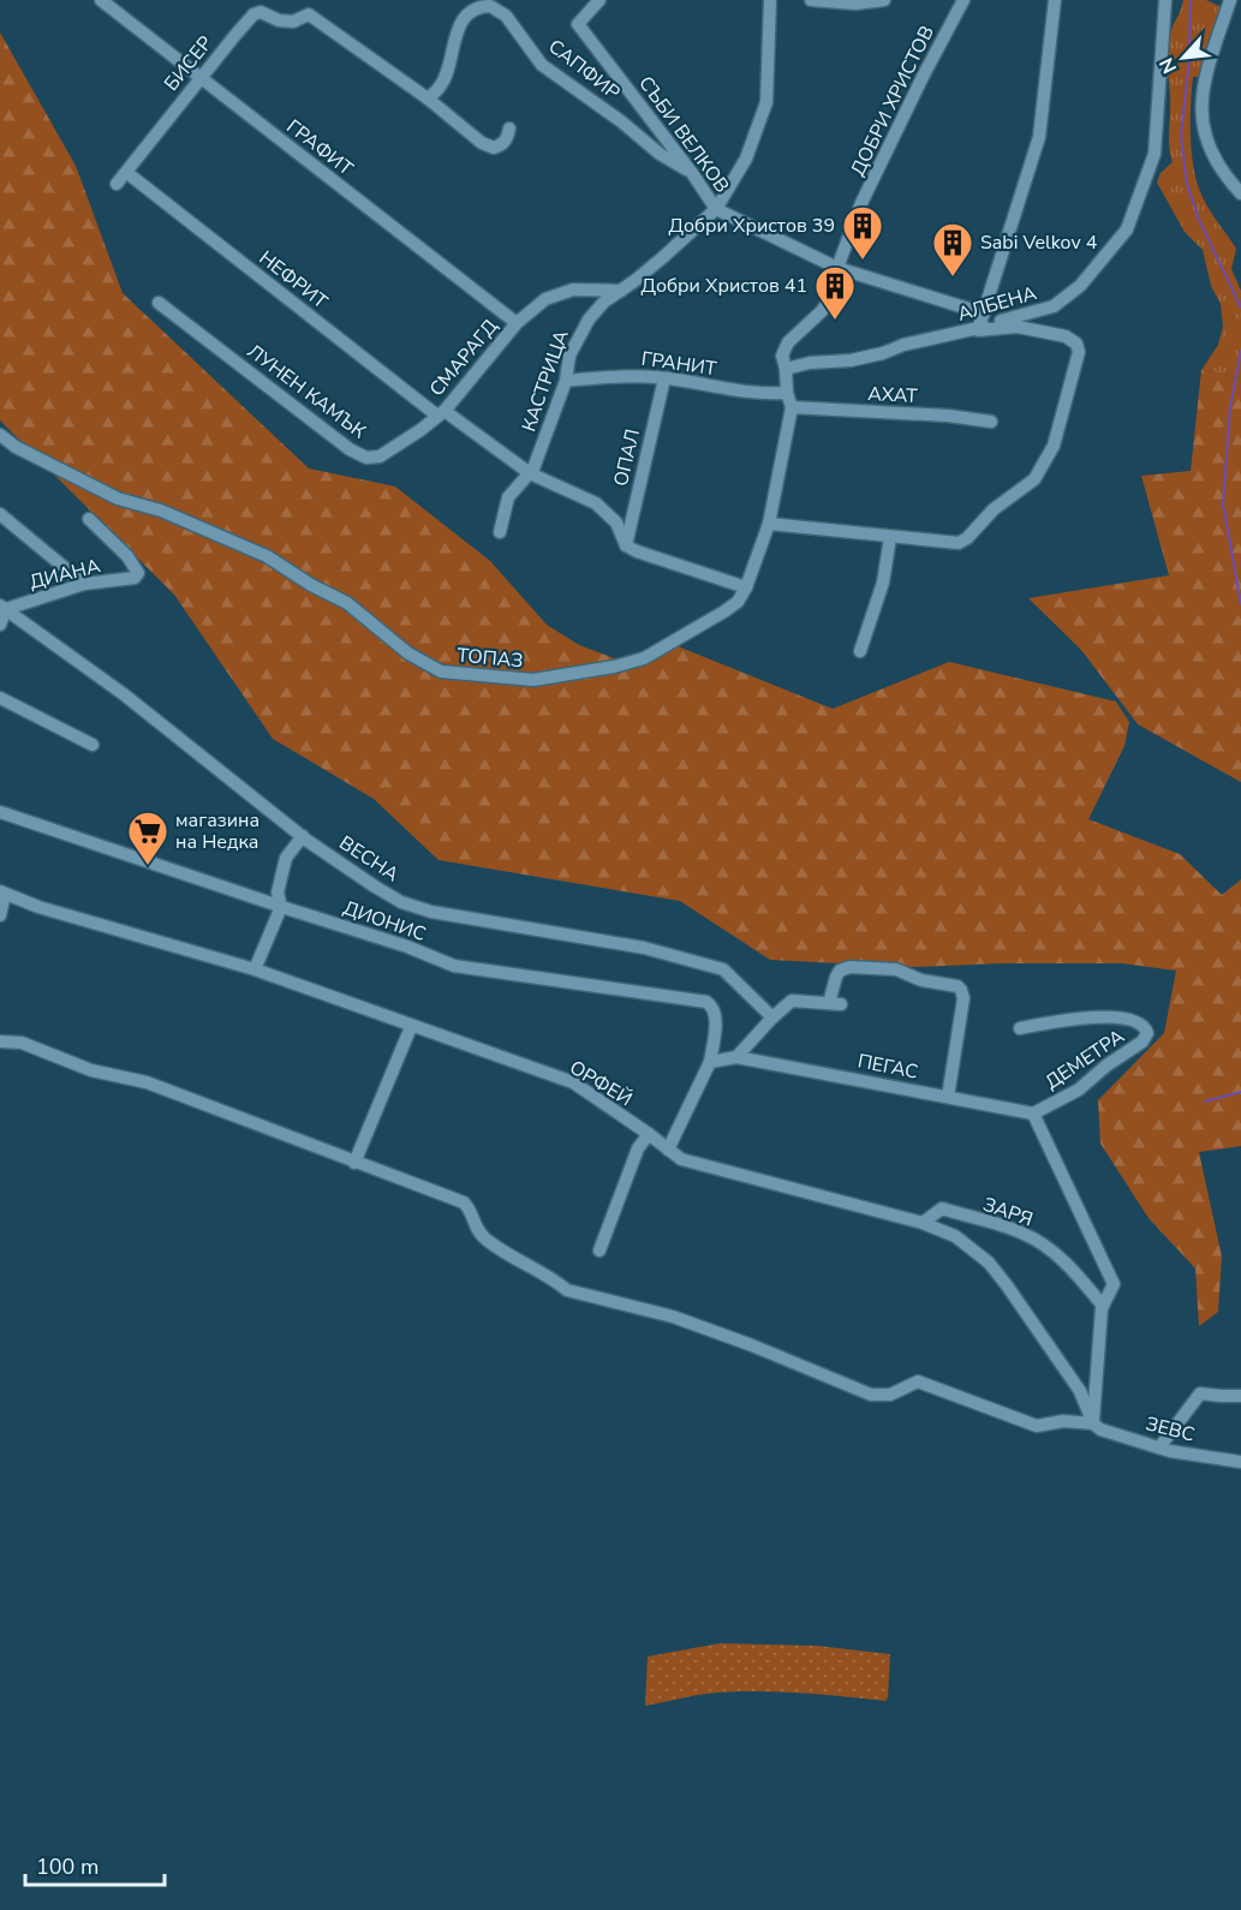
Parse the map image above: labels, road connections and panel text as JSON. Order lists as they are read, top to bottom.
{
  "streets": {
    "street": [
      "БИСЕР",
      "САПФИР",
      "ДОБРИ ХРИСТОВ",
      "СЪБИ ВЕЛКОВ",
      "ГРАФИТ",
      "НЕФРИТ",
      "АЛБЕНА",
      "СМАРАГД",
      "ГРАНИТ",
      "КАСТРИЦА",
      "ЛУНЕН КАМЪК",
      "АХАТ",
      "ОПАЛ",
      "ДИАНА",
      "ТОПАЗ",
      "ВЕСНА",
      "ДИОНИС",
      "ДЕМЕТРА",
      "ПЕГАС",
      "ОРФЕЙ",
      "ЗАРЯ",
      "ЗЕВС"
    ]
  },
  "crossings": [
    ["БИСЕР", "САПФИР"],
    ["БИСЕР", "ГРАФИТ"],
    ["БИСЕР", "НЕФРИТ"],
    ["САПФИР", "СЪБИ ВЕЛКОВ"],
    ["ДОБРИ ХРИСТОВ", "СЪБИ ВЕЛКОВ"],
    ["ДОБРИ ХРИСТОВ", "АЛБЕНА"],
    ["ДОБРИ ХРИСТОВ", "ТОПАЗ"],
    ["СЪБИ ВЕЛКОВ", "КАСТРИЦА"],
    ["ГРАФИТ", "СМАРАГД"],
    ["НЕФРИТ", "СМАРАГД"],
    ["НЕФРИТ", "КАСТРИЦА"],
    ["НЕФРИТ", "ЛУНЕН КАМЪК"],
    ["НЕФРИТ", "ОПАЛ"],
    ["АЛБЕНА", "ТОПАЗ"],
    ["СМАРАГД", "КАСТРИЦА"],
    ["СМАРАГД", "ЛУНЕН КАМЪК"],
    ["ГРАНИТ", "КАСТРИЦА"],
    ["ГРАНИТ", "ОПАЛ"],
    ["ГРАНИТ", "ТОПАЗ"],
    ["АХАТ", "ТОПАЗ"],
    ["ДИАНА", "ВЕСНА"],
    ["ДИОНИС", "ОРФЕЙ"],
    ["ДЕМЕТРА", "ПЕГАС"],
    ["ОРФЕЙ", "ЗАРЯ"],
    ["ОРФЕЙ", "ЗЕВС"]
  ],
  "places": {
    "building": ["Добри Христов 39", "Sabi Velkov 4", "Добри Христов 41"],
    "supermarket": ["магазина на Недка"]
  },
  "scale_bar": "100 m",
  "north": "bottom left"
}
